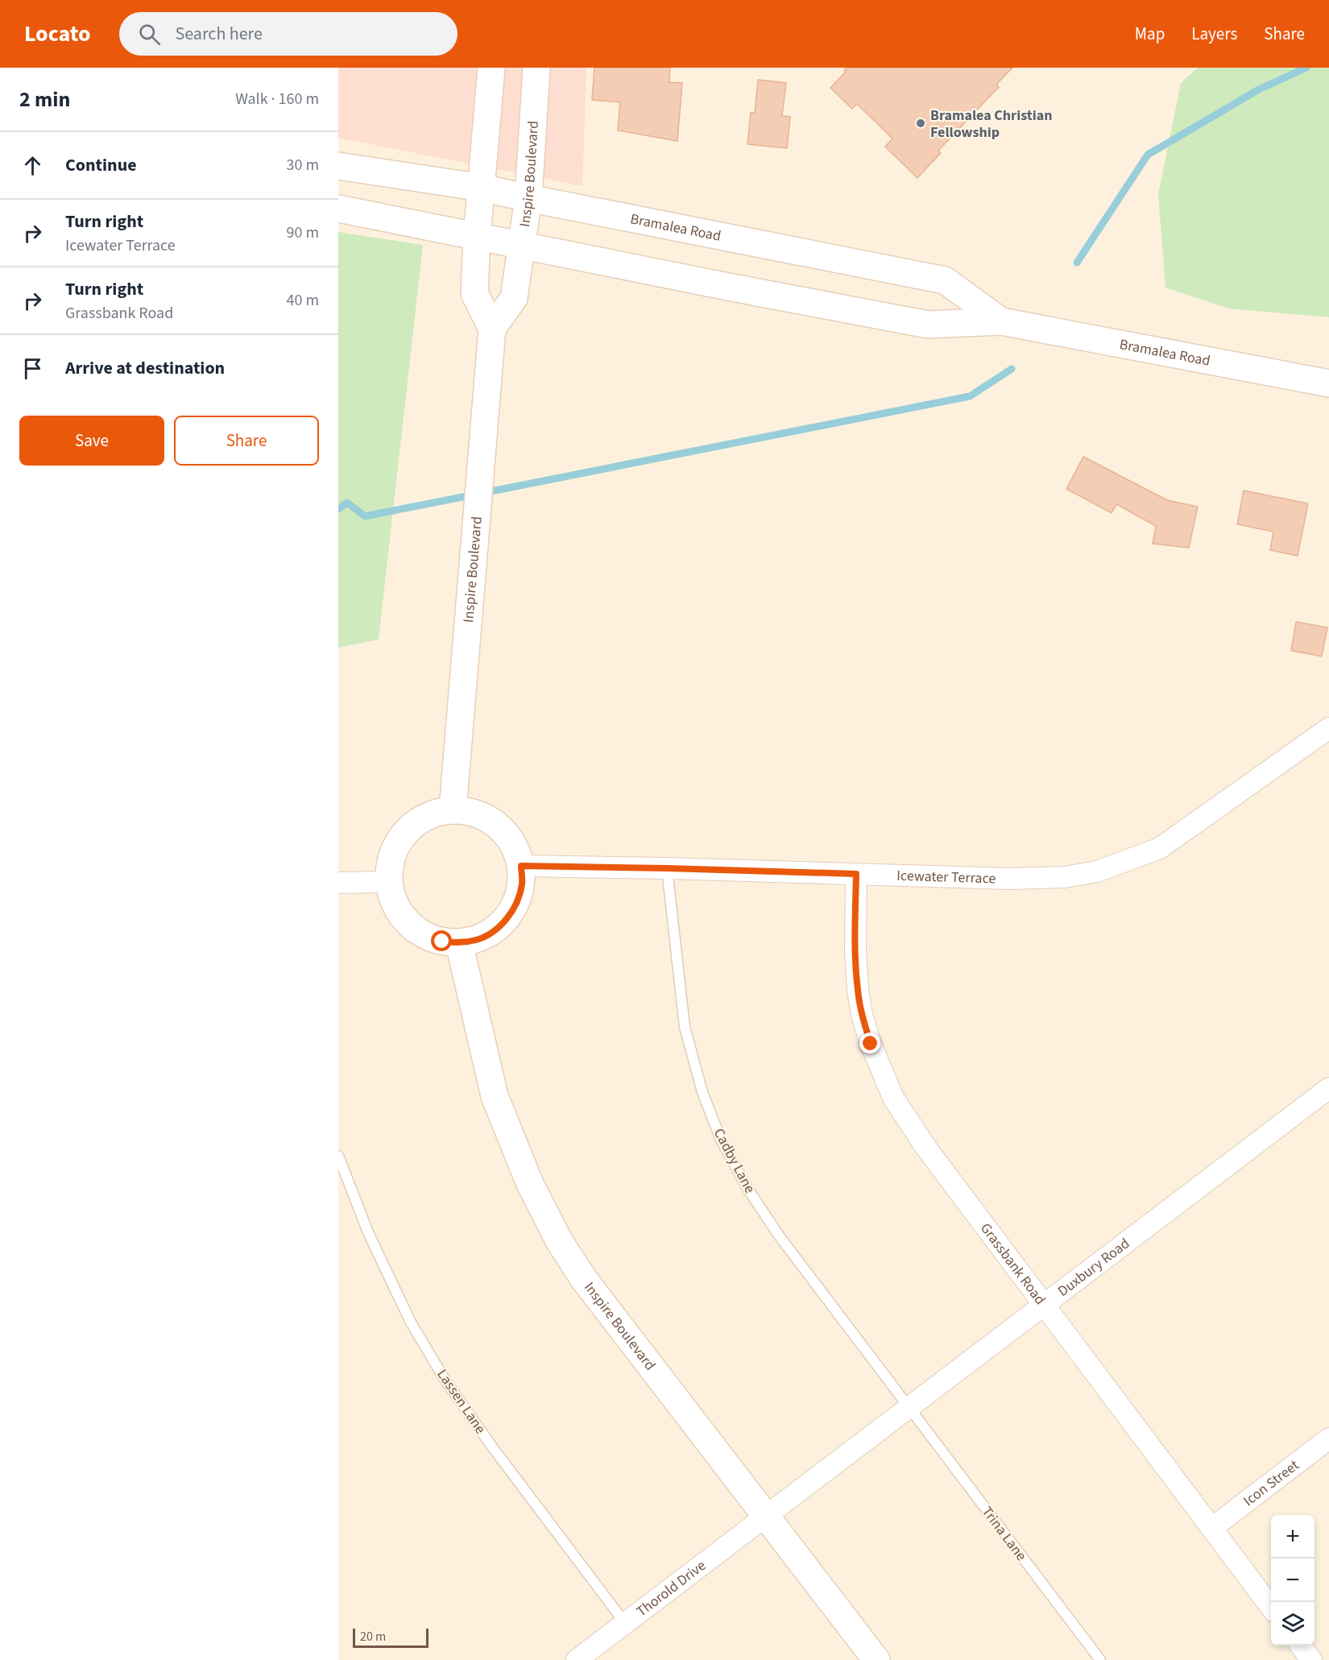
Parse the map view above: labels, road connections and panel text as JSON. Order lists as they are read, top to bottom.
{
  "streets": {
    "street": [
      "Inspire Boulevard",
      "Bramalea Road",
      "Icewater Terrace",
      "Grassbank Road",
      "Duxbury Road",
      "Icon Street",
      "Thorold Drive"
    ],
    "lane": ["Cadby Lane", "Lassen Lane", "Trina Lane"]
  },
  "crossings": [
    ["Inspire Boulevard", "Bramalea Road"],
    ["Inspire Boulevard", "Icewater Terrace"],
    ["Inspire Boulevard", "Duxbury Road"],
    ["Inspire Boulevard", "Thorold Drive"],
    ["Icewater Terrace", "Cadby Lane"],
    ["Icewater Terrace", "Grassbank Road"],
    ["Cadby Lane", "Duxbury Road"],
    ["Cadby Lane", "Trina Lane"],
    ["Grassbank Road", "Duxbury Road"],
    ["Grassbank Road", "Icon Street"],
    ["Duxbury Road", "Trina Lane"],
    ["Duxbury Road", "Thorold Drive"],
    ["Lassen Lane", "Thorold Drive"]
  ],
  "places": ["Bramalea Christian Fellowship"],
  "scale_bar": "20 m",
  "page": {
    "header": "Locato",
    "search": "Search here",
    "nav": ["Map", "Layers", "Share"],
    "heading": ["2 min", "Walk · 160 m"],
    "list": [
      ["Continue", "30 m"],
      ["Turn right", "Icewater Terrace", "90 m"],
      ["Turn right", "Grassbank Road", "40 m"],
      "Arrive at destination"
    ],
    "buttons": ["Save", "Share"],
    "map_buttons": ["+", "−"],
    "scale": "20 m"
  }
}
